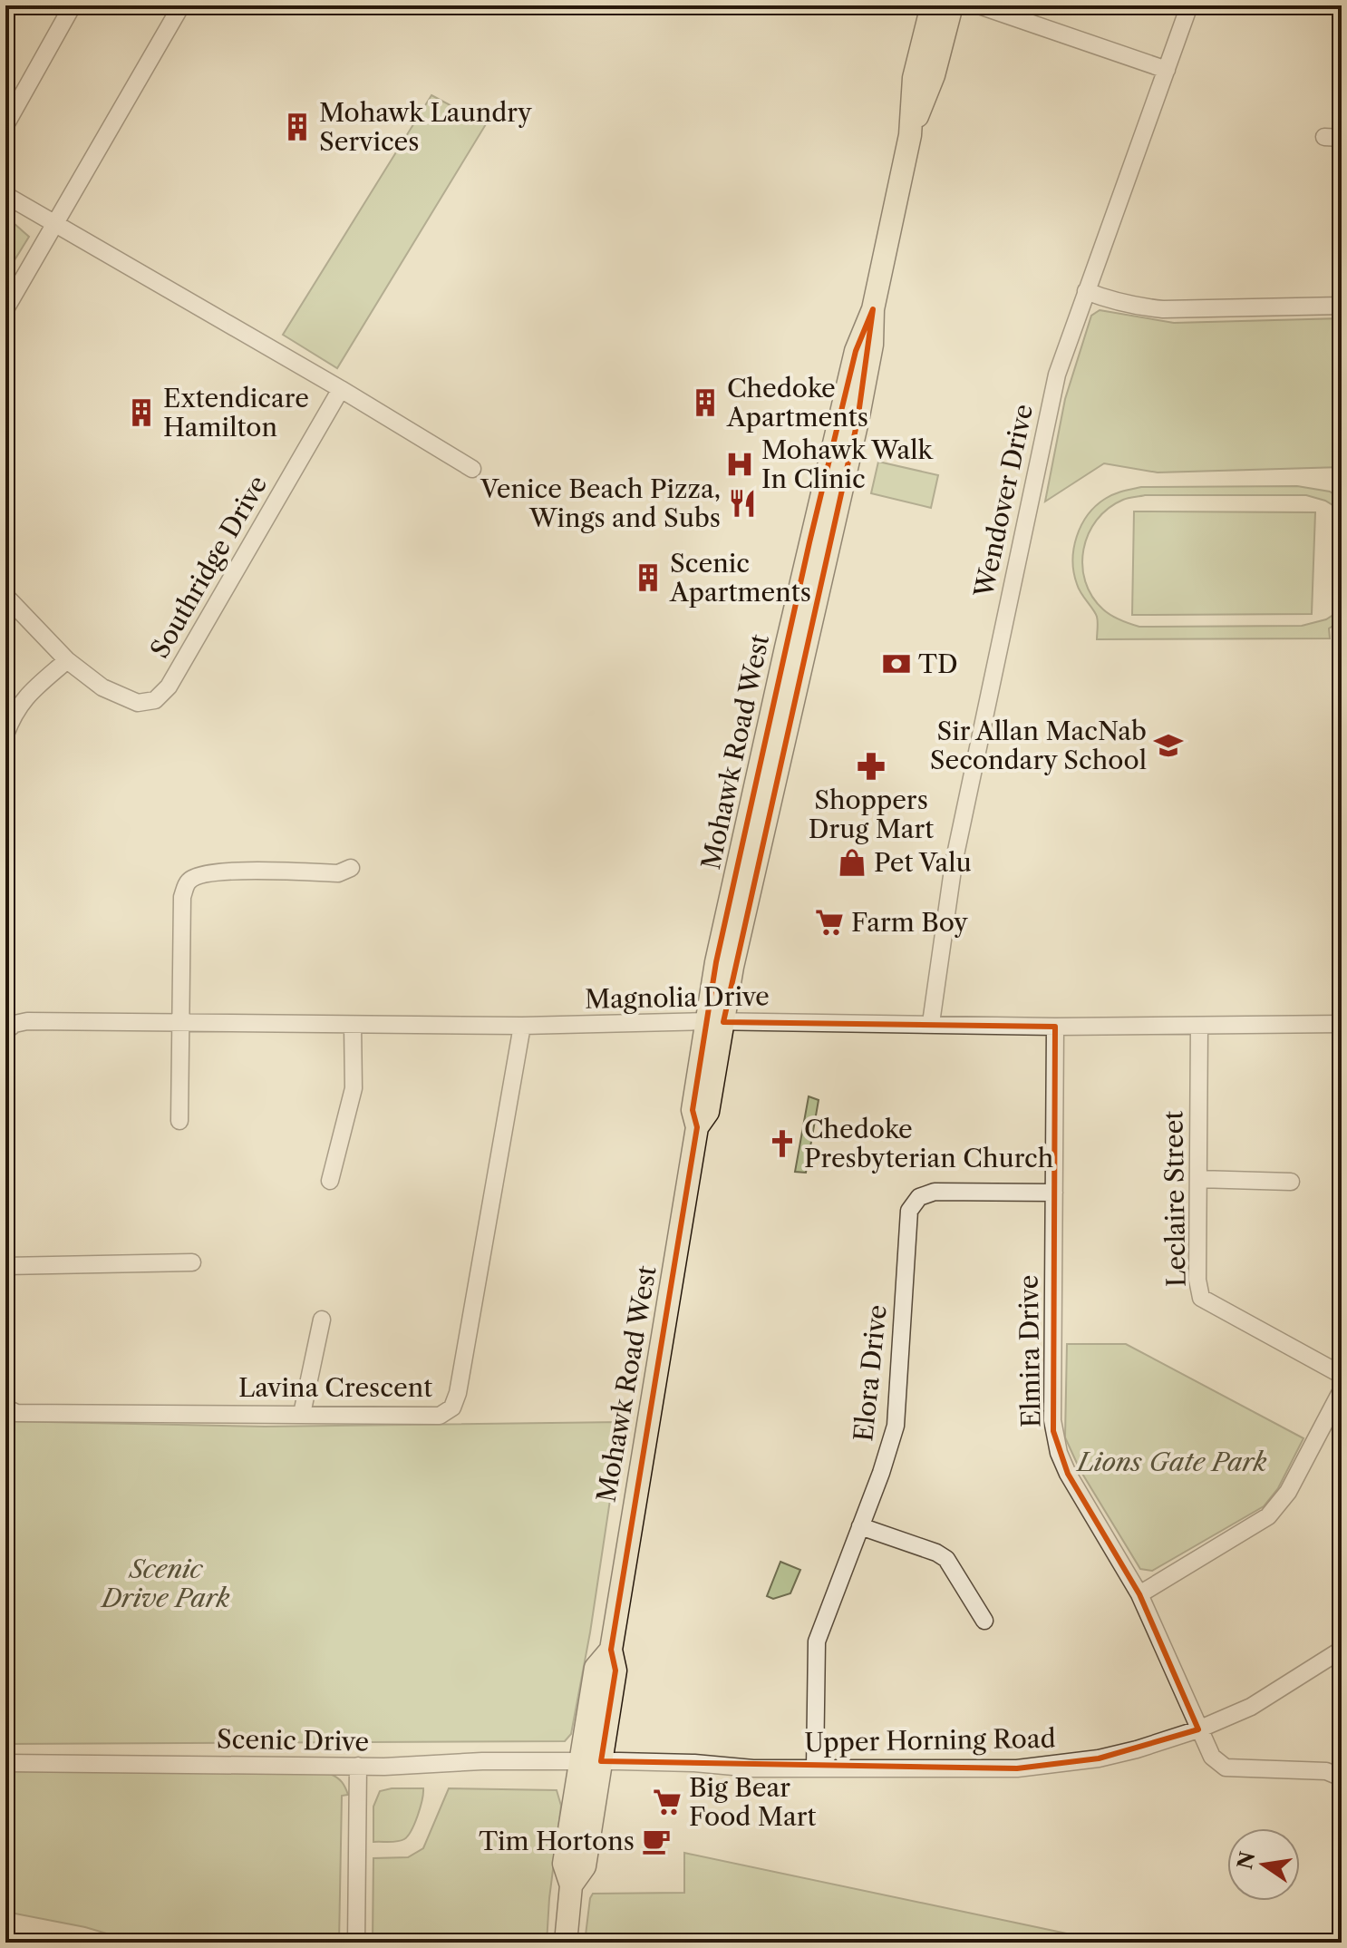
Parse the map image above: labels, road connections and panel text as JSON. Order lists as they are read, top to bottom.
{
  "streets": {
    "main road": ["Mohawk Road West"],
    "street": [
      "Wendover Drive",
      "Southridge Drive",
      "Magnolia Drive",
      "Leclaire Street",
      "Elmira Drive",
      "Elora Drive",
      "Lavina Crescent",
      "Scenic Drive",
      "Upper Horning Road"
    ]
  },
  "crossings": [
    ["Wendover Drive", "Magnolia Drive"],
    ["Mohawk Road West", "Magnolia Drive"],
    ["Mohawk Road West", "Scenic Drive"],
    ["Mohawk Road West", "Upper Horning Road"],
    ["Magnolia Drive", "Leclaire Street"],
    ["Magnolia Drive", "Elmira Drive"],
    ["Magnolia Drive", "Lavina Crescent"],
    ["Elmira Drive", "Elora Drive"],
    ["Elmira Drive", "Upper Horning Road"],
    ["Elora Drive", "Upper Horning Road"],
    ["Scenic Drive", "Upper Horning Road"]
  ],
  "parks": ["Lions Gate Park", "Scenic Drive Park"],
  "places": {
    "building": [
      "Mohawk Laundry Services",
      "Chedoke Apartments",
      "Extendicare Hamilton",
      "Scenic Apartments"
    ],
    "hospital": ["Mohawk Walk In Clinic"],
    "restaurant": ["Venice Beach Pizza, Wings and Subs"],
    "bank": ["TD"],
    "school or university": ["Sir Allan MacNab Secondary School"],
    "pharmacy": ["Shoppers Drug Mart"],
    "shop": ["Pet Valu"],
    "supermarket": ["Farm Boy", "Big Bear Food Mart"],
    "church": ["Chedoke Presbyterian Church"],
    "cafe": ["Tim Hortons"]
  },
  "north": "left"
}
